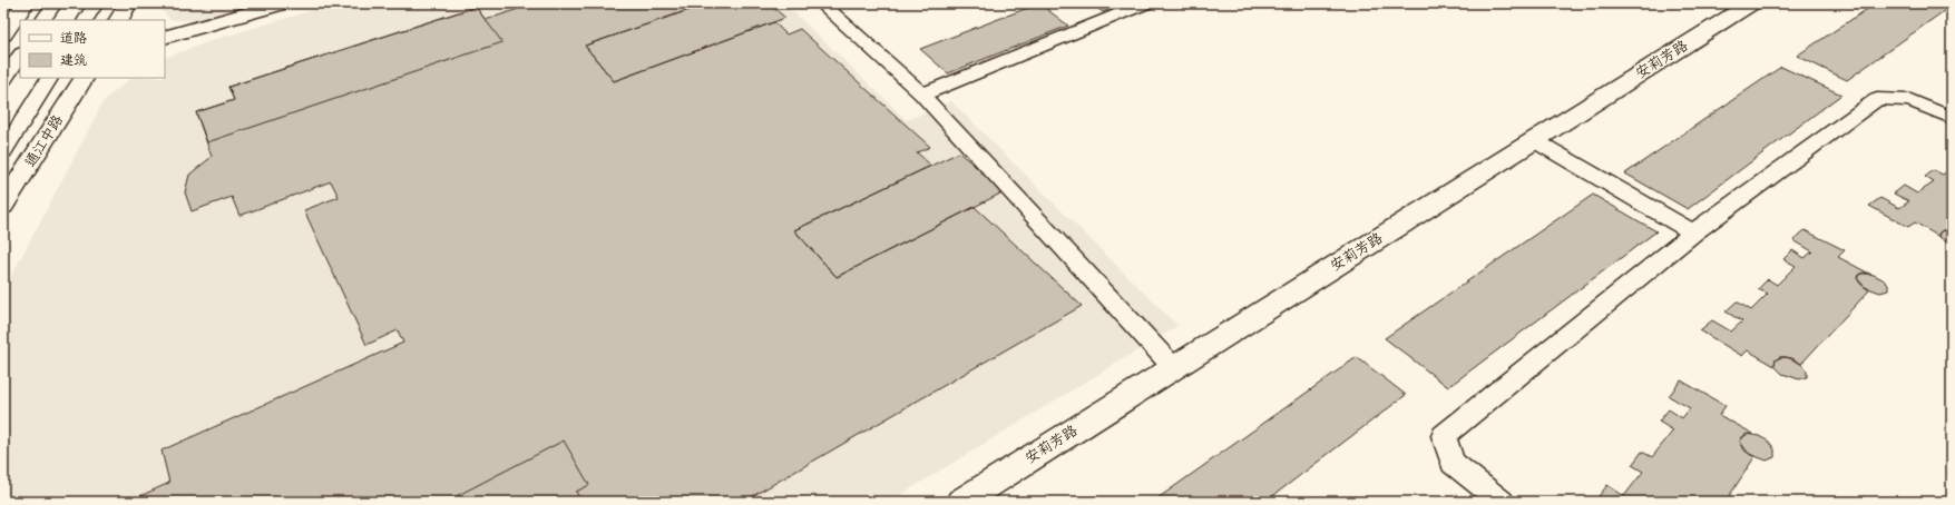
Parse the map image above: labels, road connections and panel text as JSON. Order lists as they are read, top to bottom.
{
  "streets": {
    "street": ["安莉芳路", "通江中路"]
  },
  "legend": ["道路", "建筑"]
}
